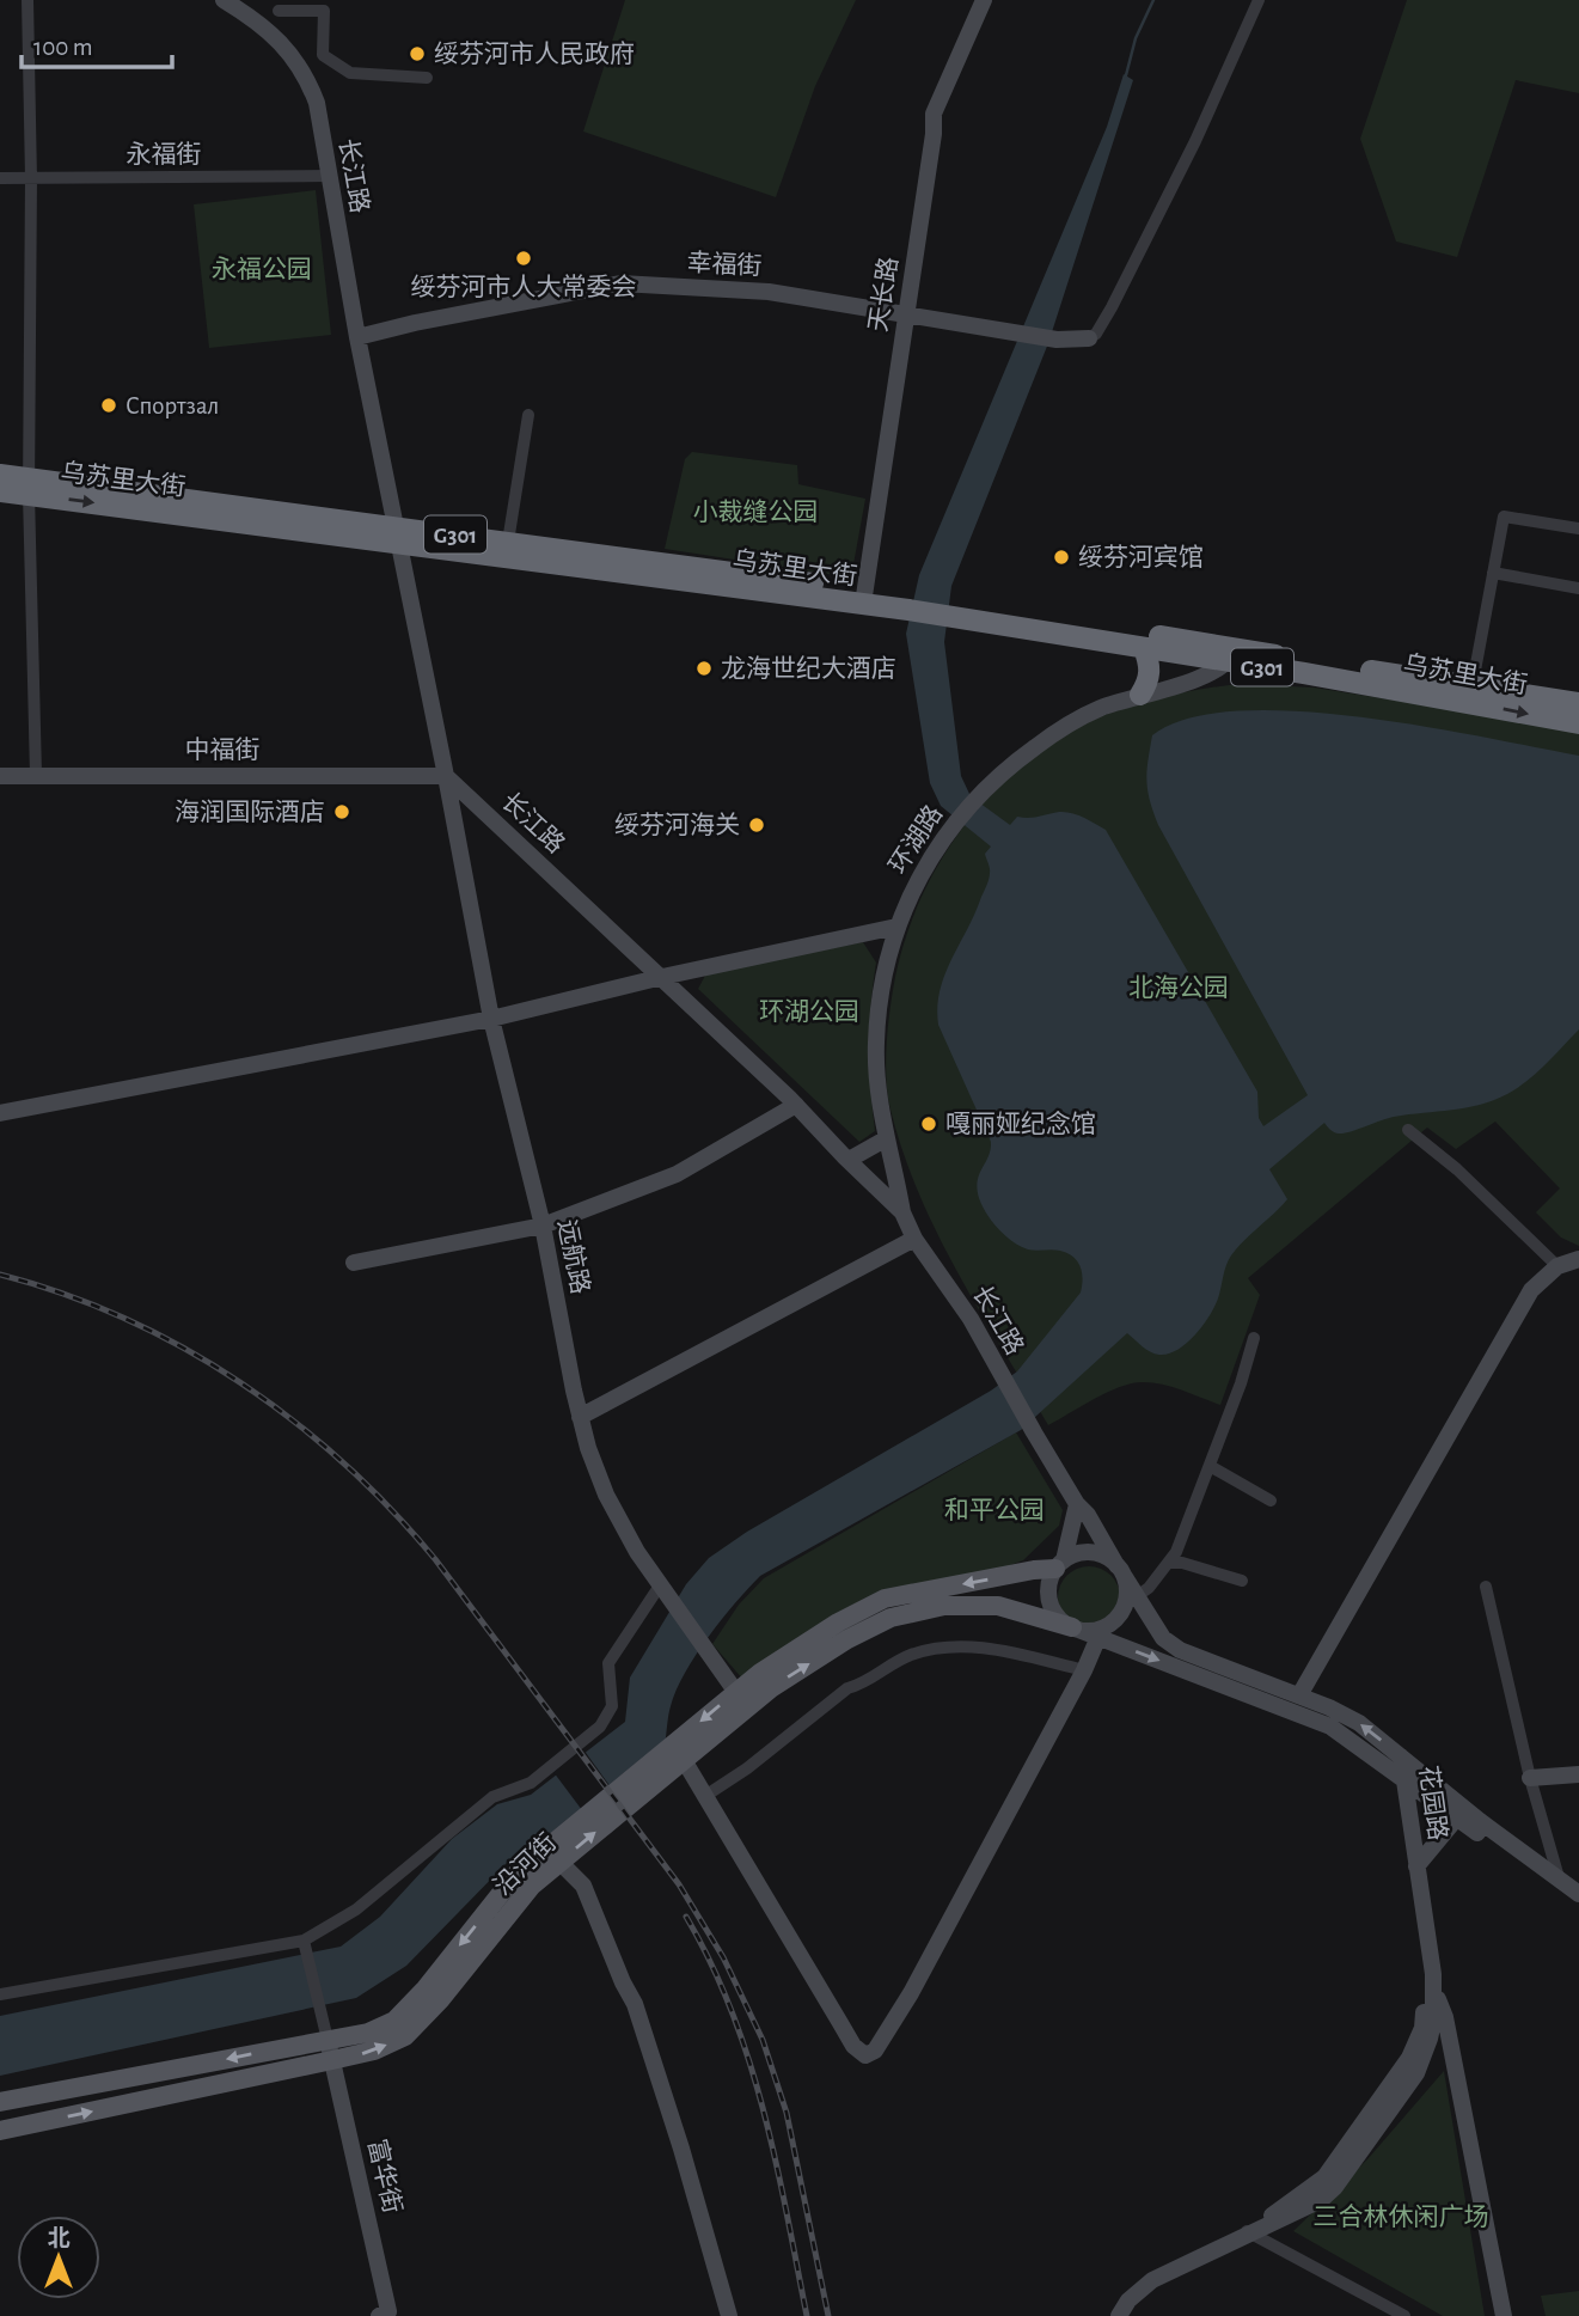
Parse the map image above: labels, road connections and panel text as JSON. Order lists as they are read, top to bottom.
{
  "streets": {
    "highway": ["乌苏里大街", "G301"],
    "main road": ["沿河街"],
    "street": [
      "永福街",
      "长江路",
      "幸福街",
      "天长路",
      "中福街",
      "环湖路",
      "远航路",
      "花园路",
      "富华街"
    ]
  },
  "crossings": [
    ["永福街", "长江路"],
    ["长江路", "幸福街"],
    ["长江路", "乌苏里大街"],
    ["长江路", "中福街"],
    ["长江路", "环湖路"],
    ["长江路", "远航路"],
    ["长江路", "花园路"],
    ["长江路", "沿河街"],
    ["幸福街", "天长路"],
    ["天长路", "乌苏里大街"],
    ["乌苏里大街", "环湖路"],
    ["中福街", "远航路"],
    ["远航路", "沿河街"],
    ["沿河街", "富华街"]
  ],
  "parks": [
    "永福公园",
    "小裁缝公园",
    "北海公园",
    "环湖公园",
    "和平公园",
    "三合林休闲广场"
  ],
  "places": [
    "绥芬河市人民政府",
    "绥芬河市人大常委会",
    "Спортзал",
    "绥芬河宾馆",
    "龙海世纪大酒店",
    "海润国际酒店",
    "绥芬河海关",
    "嘎丽娅纪念馆"
  ],
  "scale_bar": "100 m",
  "north": "top"
}
